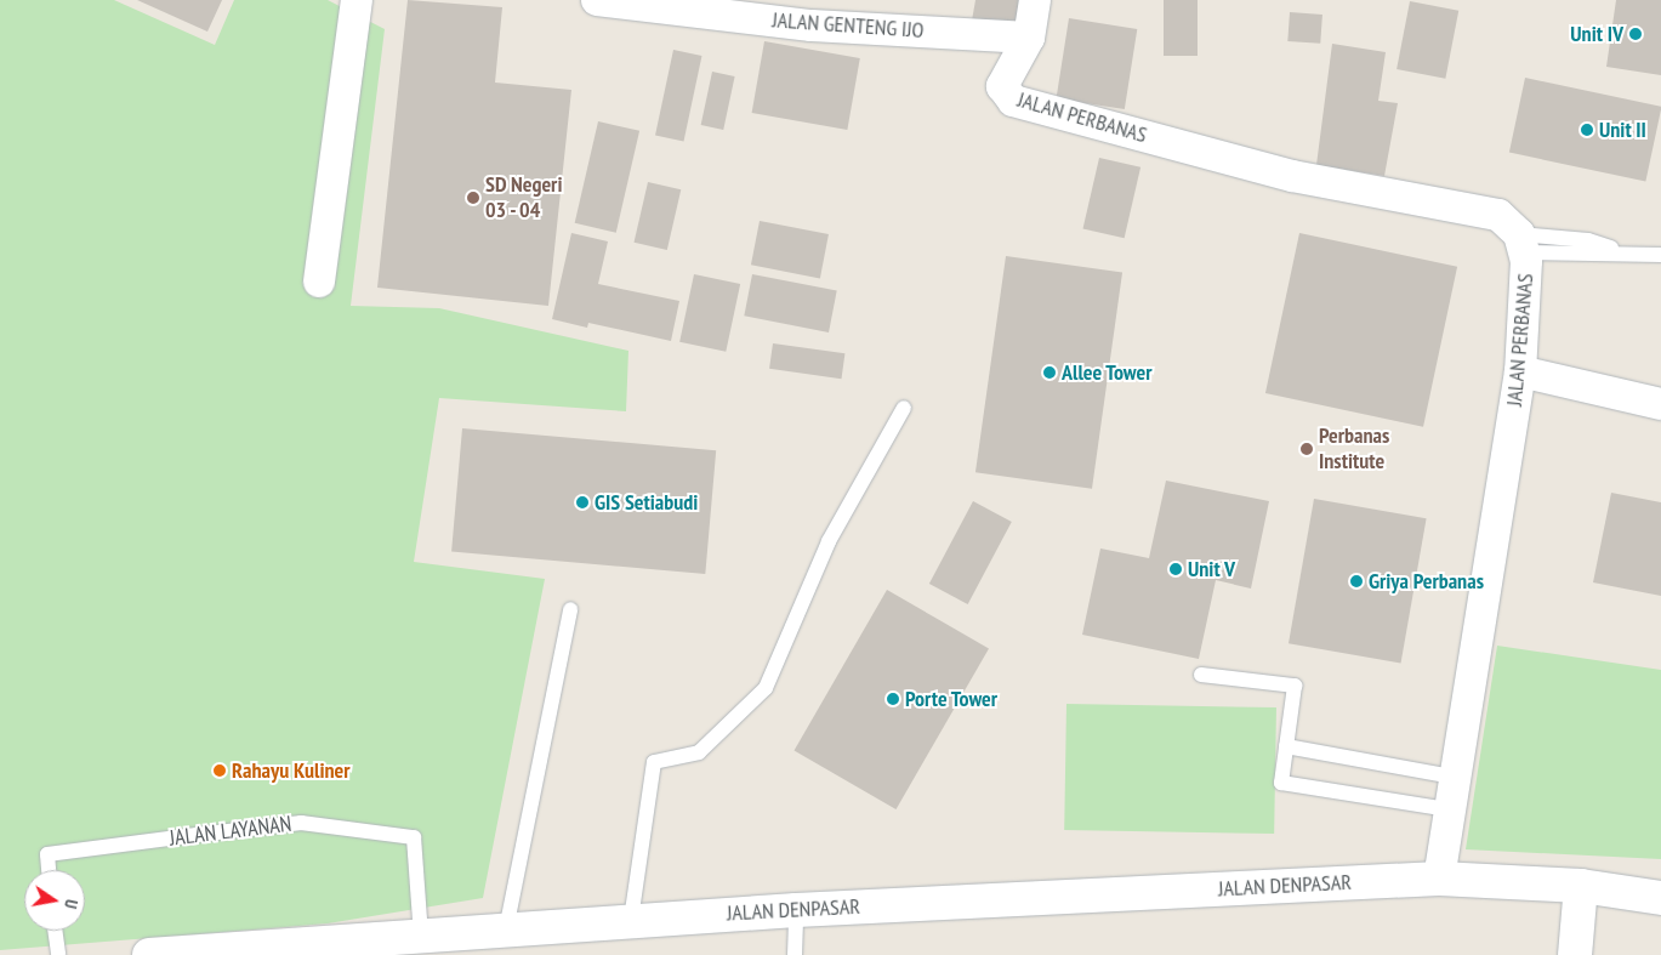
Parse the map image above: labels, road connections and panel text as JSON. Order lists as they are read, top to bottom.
{
  "streets": {
    "street": ["JALAN GENTENG IJO", "JALAN PERBANAS", "JALAN DENPASAR"],
    "lane": ["JALAN LAYANAN"]
  },
  "crossings": [
    ["JALAN GENTENG IJO", "JALAN PERBANAS"],
    ["JALAN PERBANAS", "JALAN DENPASAR"],
    ["JALAN LAYANAN", "JALAN DENPASAR"]
  ],
  "places": [
    "Unit IV",
    "Unit II",
    "SD Negeri 03 - 04",
    "Allee Tower",
    "Perbanas Institute",
    "GIS Setiabudi",
    "Unit V",
    "Griya Perbanas",
    "Porte Tower",
    "Rahayu Kuliner"
  ],
  "north": "right"
}
